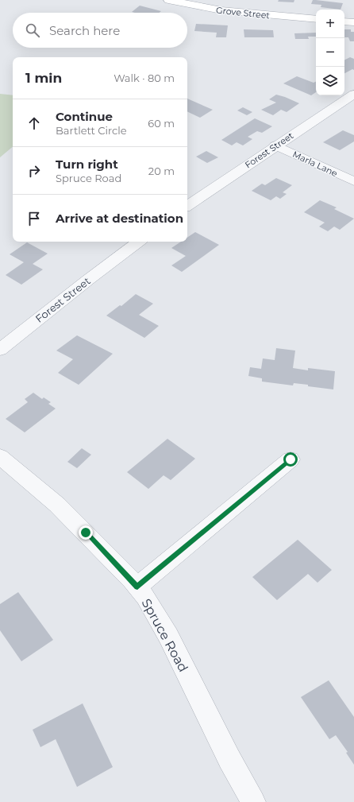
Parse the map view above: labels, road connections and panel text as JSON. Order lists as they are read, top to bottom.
{
  "streets": {
    "main road": ["Grove Street"],
    "street": ["Forest Street", "Marla Lane", "Spruce Road"]
  },
  "crossings": [
    ["Forest Street", "Marla Lane"]
  ],
  "page": {
    "map_buttons": ["+", "−"],
    "search": "Search here",
    "heading": ["1 min", "Walk · 80 m"],
    "list": [
      ["Continue", "Bartlett Circle", "60 m"],
      ["Turn right", "Spruce Road", "20 m"],
      "Arrive at destination"
    ]
  }
}
